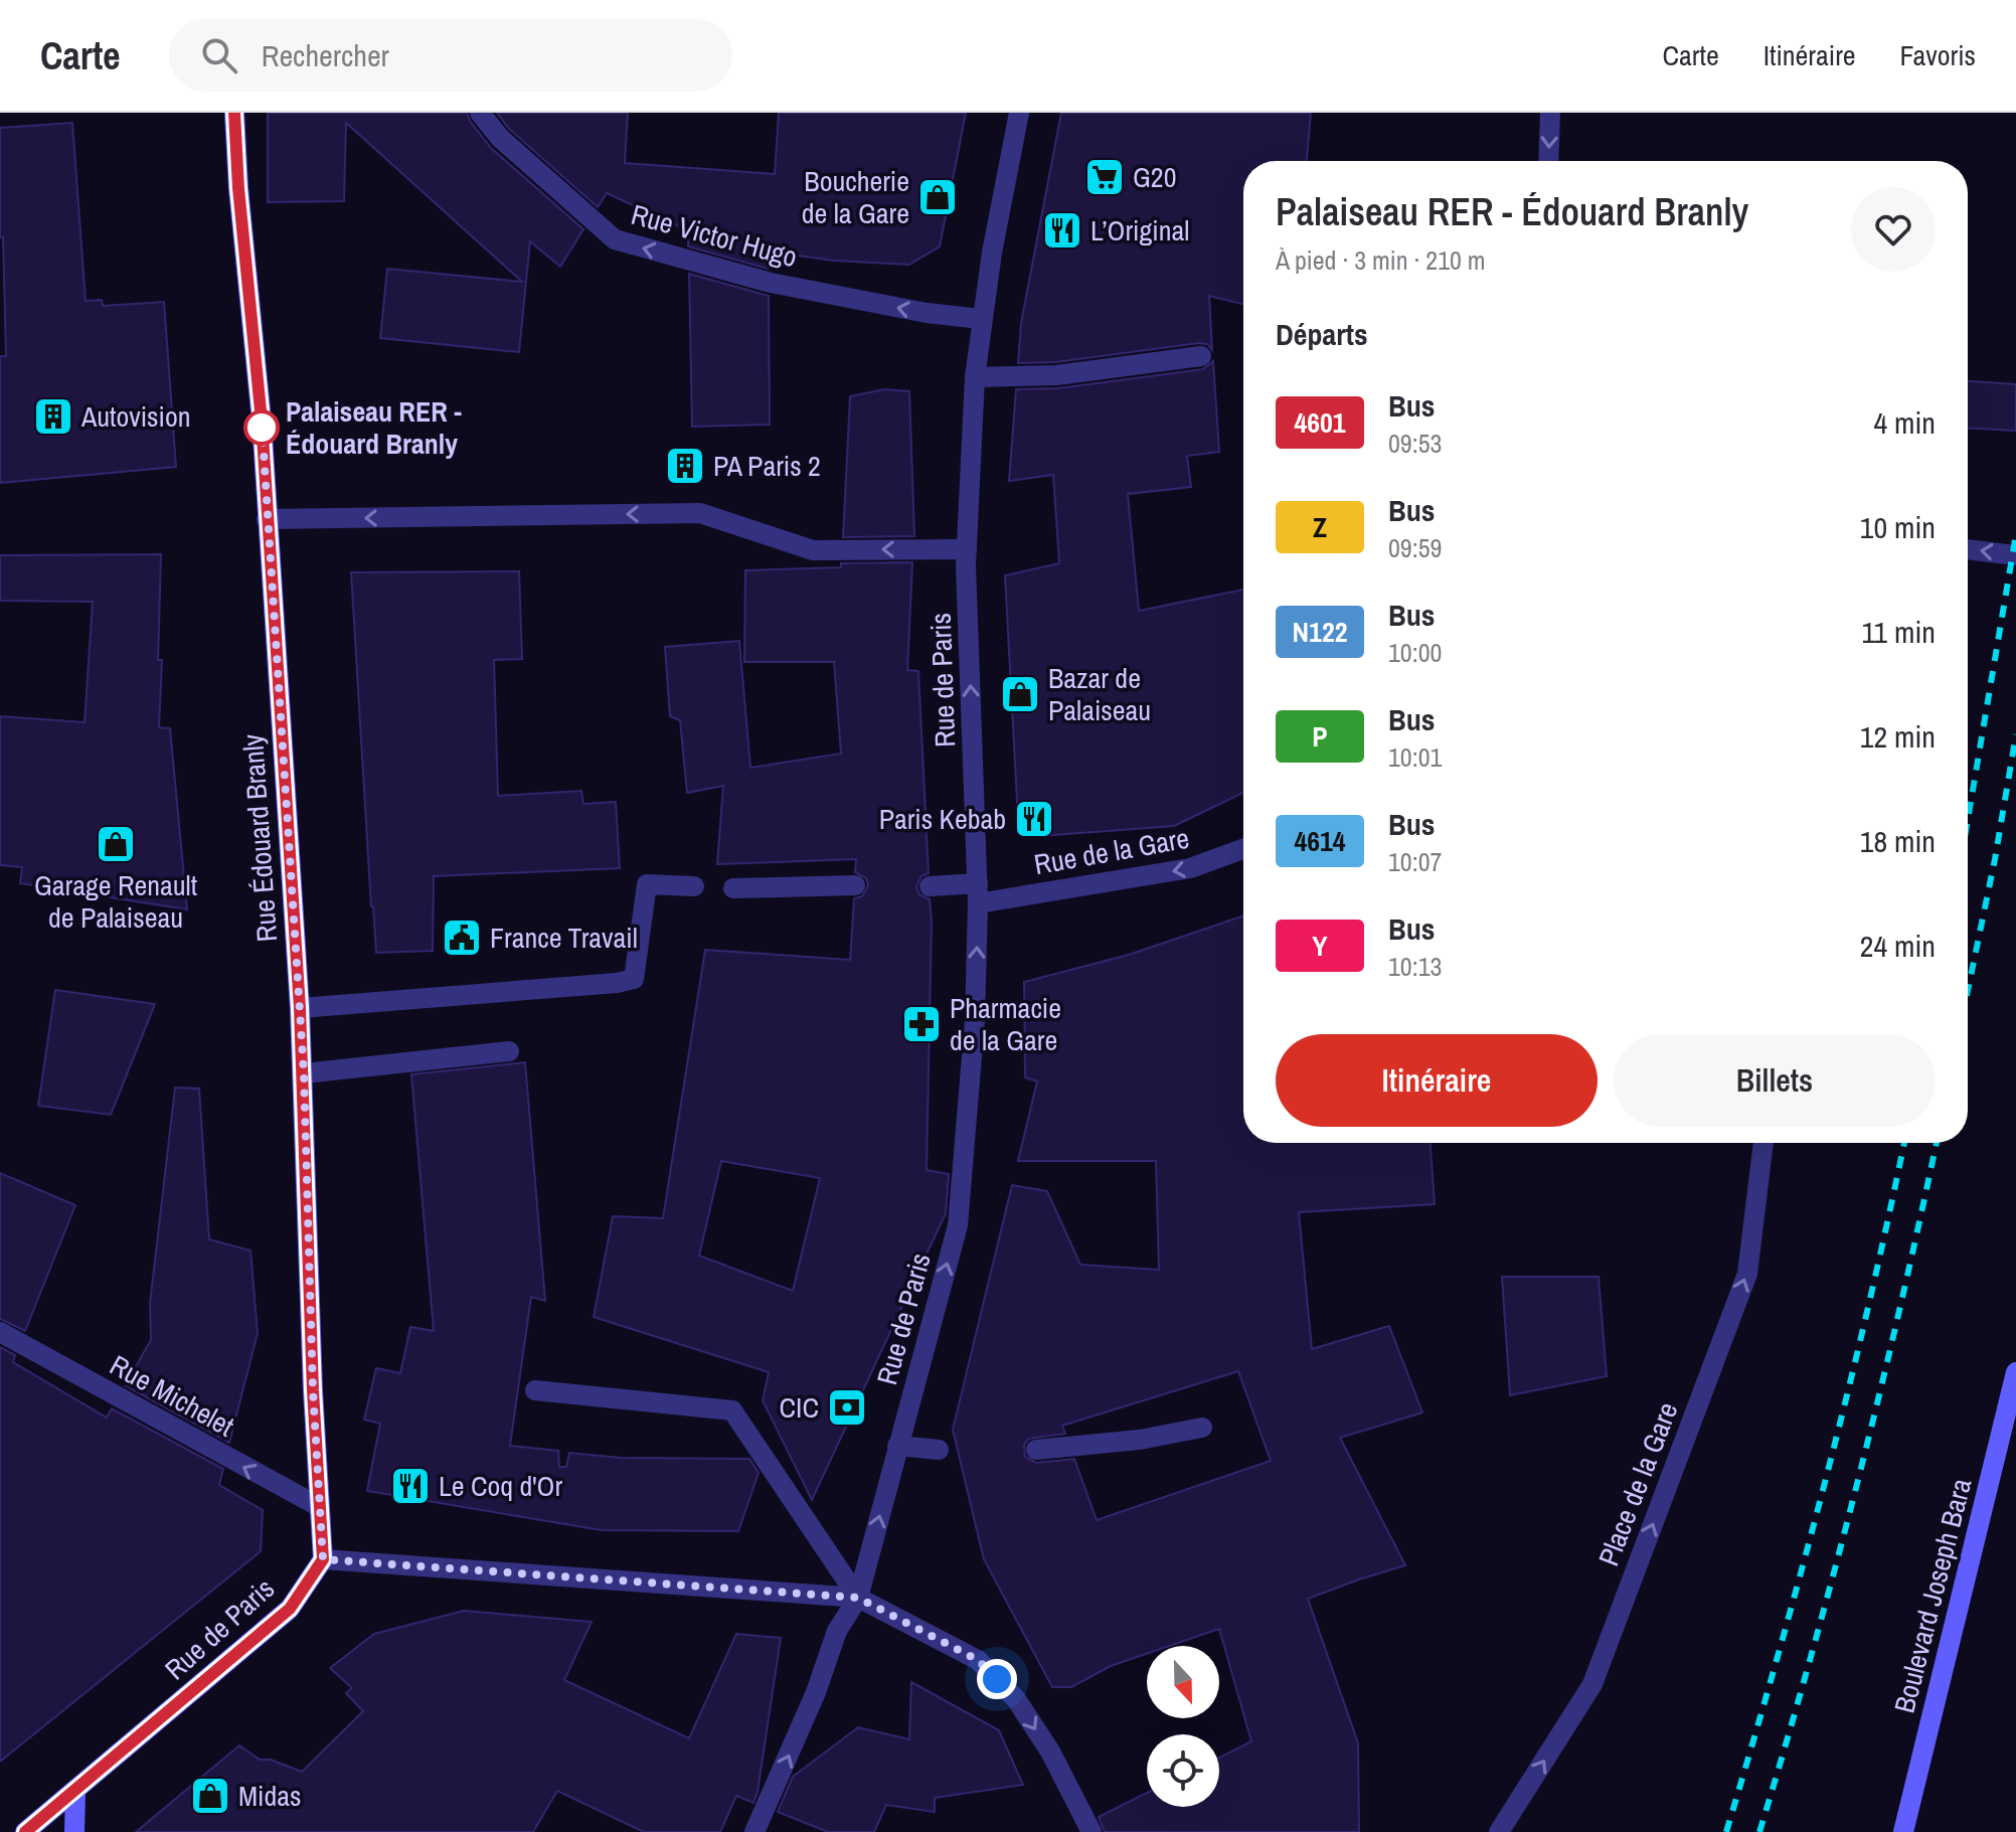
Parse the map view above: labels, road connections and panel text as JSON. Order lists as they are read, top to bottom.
{
  "streets": {
    "main road": ["Rue de Paris", "Rue Édouard Branly", "Boulevard Joseph Bara"],
    "street": [
      "Rue Victor Hugo",
      "Rue de la Gare",
      "Rue Michelet",
      "Place de la Gare"
    ]
  },
  "crossings": [
    ["Rue Victor Hugo", "Rue de Paris"],
    ["Rue de Paris", "Rue Édouard Branly"],
    ["Rue de Paris", "Rue de la Gare"],
    ["Rue Édouard Branly", "Rue Michelet"]
  ],
  "one_way": [
    "Rue Victor Hugo",
    "Rue de Paris",
    "Rue de la Gare",
    "Rue Michelet",
    "Place de la Gare"
  ],
  "places": {
    "supermarket": ["G20"],
    "shop": [
      "Boucherie de la Gare",
      "Bazar de Palaiseau",
      "Garage Renault de Palaiseau",
      "Midas"
    ],
    "restaurant": ["L’Original", "Paris Kebab", "Le Coq d'Or"],
    "building": ["Autovision", "PA Paris 2"],
    "other": ["Palaiseau RER - Édouard Branly"],
    "public building": ["France Travail"],
    "pharmacy": ["Pharmacie de la Gare"],
    "bank": ["CIC"]
  },
  "lines": ["bus line 4601"],
  "north": "bottom",
  "page": {
    "header": "Carte",
    "search": "Rechercher",
    "nav": ["Carte", "Itinéraire", "Favoris"],
    "heading": [
      ["Palaiseau RER - Édouard Branly", "À pied · 3 min · 210 m"],
      "Départs"
    ],
    "list": [
      {
        "mark": "4601",
        "name": "Bus",
        "note": "09:53",
        "value": "4 min"
      },
      {
        "mark": "Z",
        "name": "Bus",
        "note": "09:59",
        "value": "10 min"
      },
      {
        "mark": "N122",
        "name": "Bus",
        "note": "10:00",
        "value": "11 min"
      },
      {
        "mark": "P",
        "name": "Bus",
        "note": "10:01",
        "value": "12 min"
      },
      {
        "mark": "4614",
        "name": "Bus",
        "note": "10:07",
        "value": "18 min"
      },
      {
        "mark": "Y",
        "name": "Bus",
        "note": "10:13",
        "value": "24 min"
      }
    ],
    "buttons": ["Itinéraire", "Billets"]
  }
}
